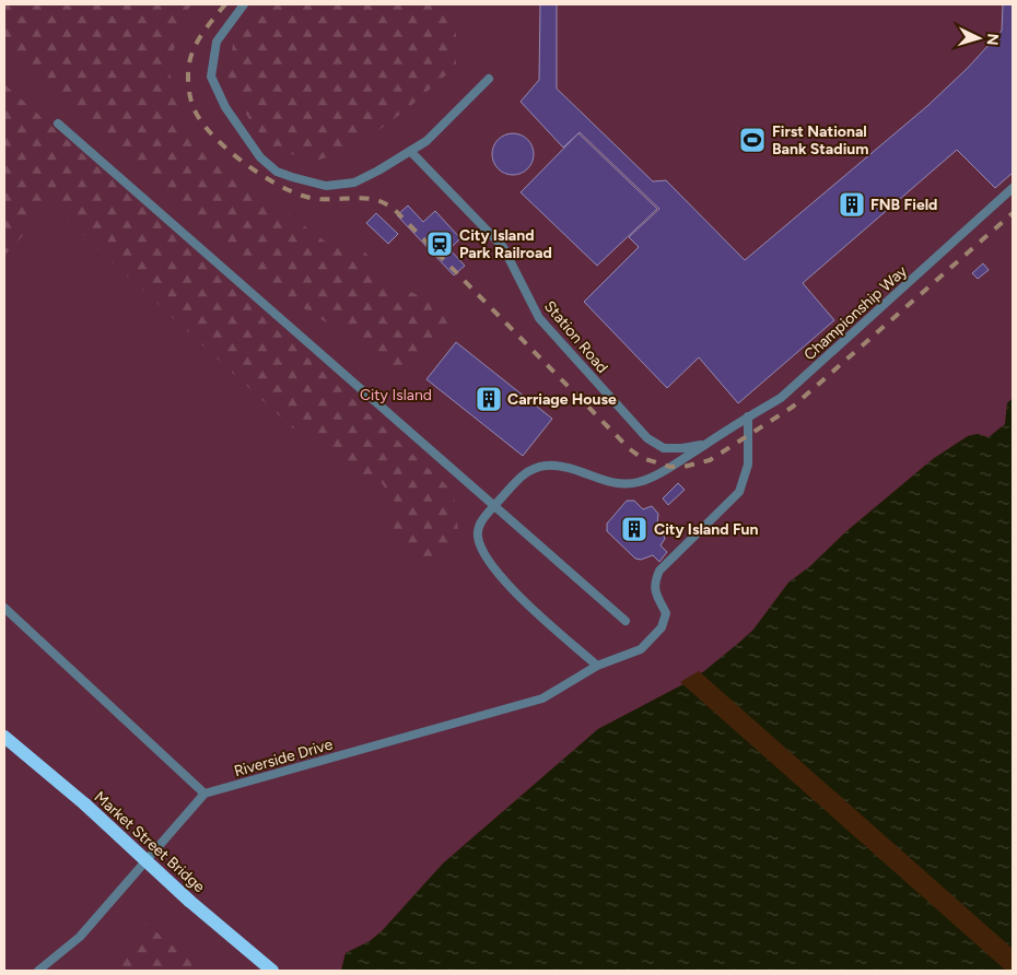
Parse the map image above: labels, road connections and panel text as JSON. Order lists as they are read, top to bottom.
{
  "streets": {
    "main road": ["Market Street Bridge"],
    "lane": ["Championship Way", "Station Road", "Riverside Drive"]
  },
  "crossings": [
    ["Championship Way", "Station Road"],
    ["Championship Way", "Riverside Drive"]
  ],
  "parks": ["City Island"],
  "places": {
    "sports": ["First National Bank Stadium"],
    "building": ["FNB Field", "Carriage House", "City Island Fun"],
    "station": ["City Island Park Railroad"]
  },
  "north": "right"
}
